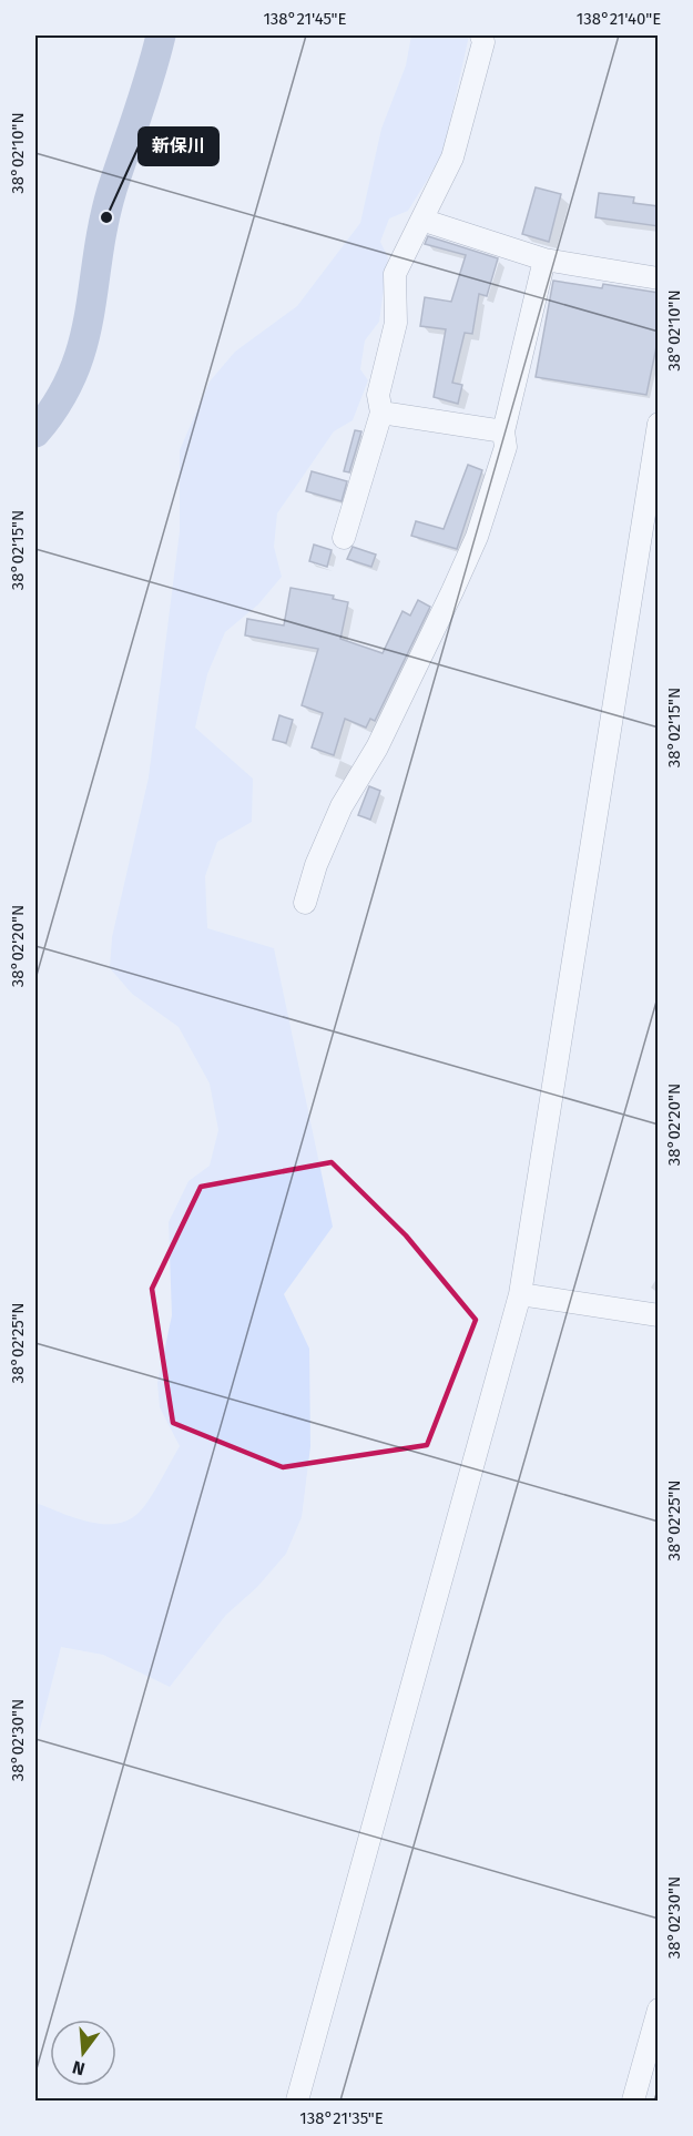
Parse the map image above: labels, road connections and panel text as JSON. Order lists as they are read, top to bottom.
{
  "places": ["新保川"],
  "north": "bottom",
  "coordinates": [
    "138°21'45\"E",
    "138°21'40\"E",
    "38°02'10\"N",
    "38°02'15\"N",
    "38°02'20\"N",
    "38°02'25\"N",
    "38°02'30\"N",
    "138°21'35\"E"
  ]
}
